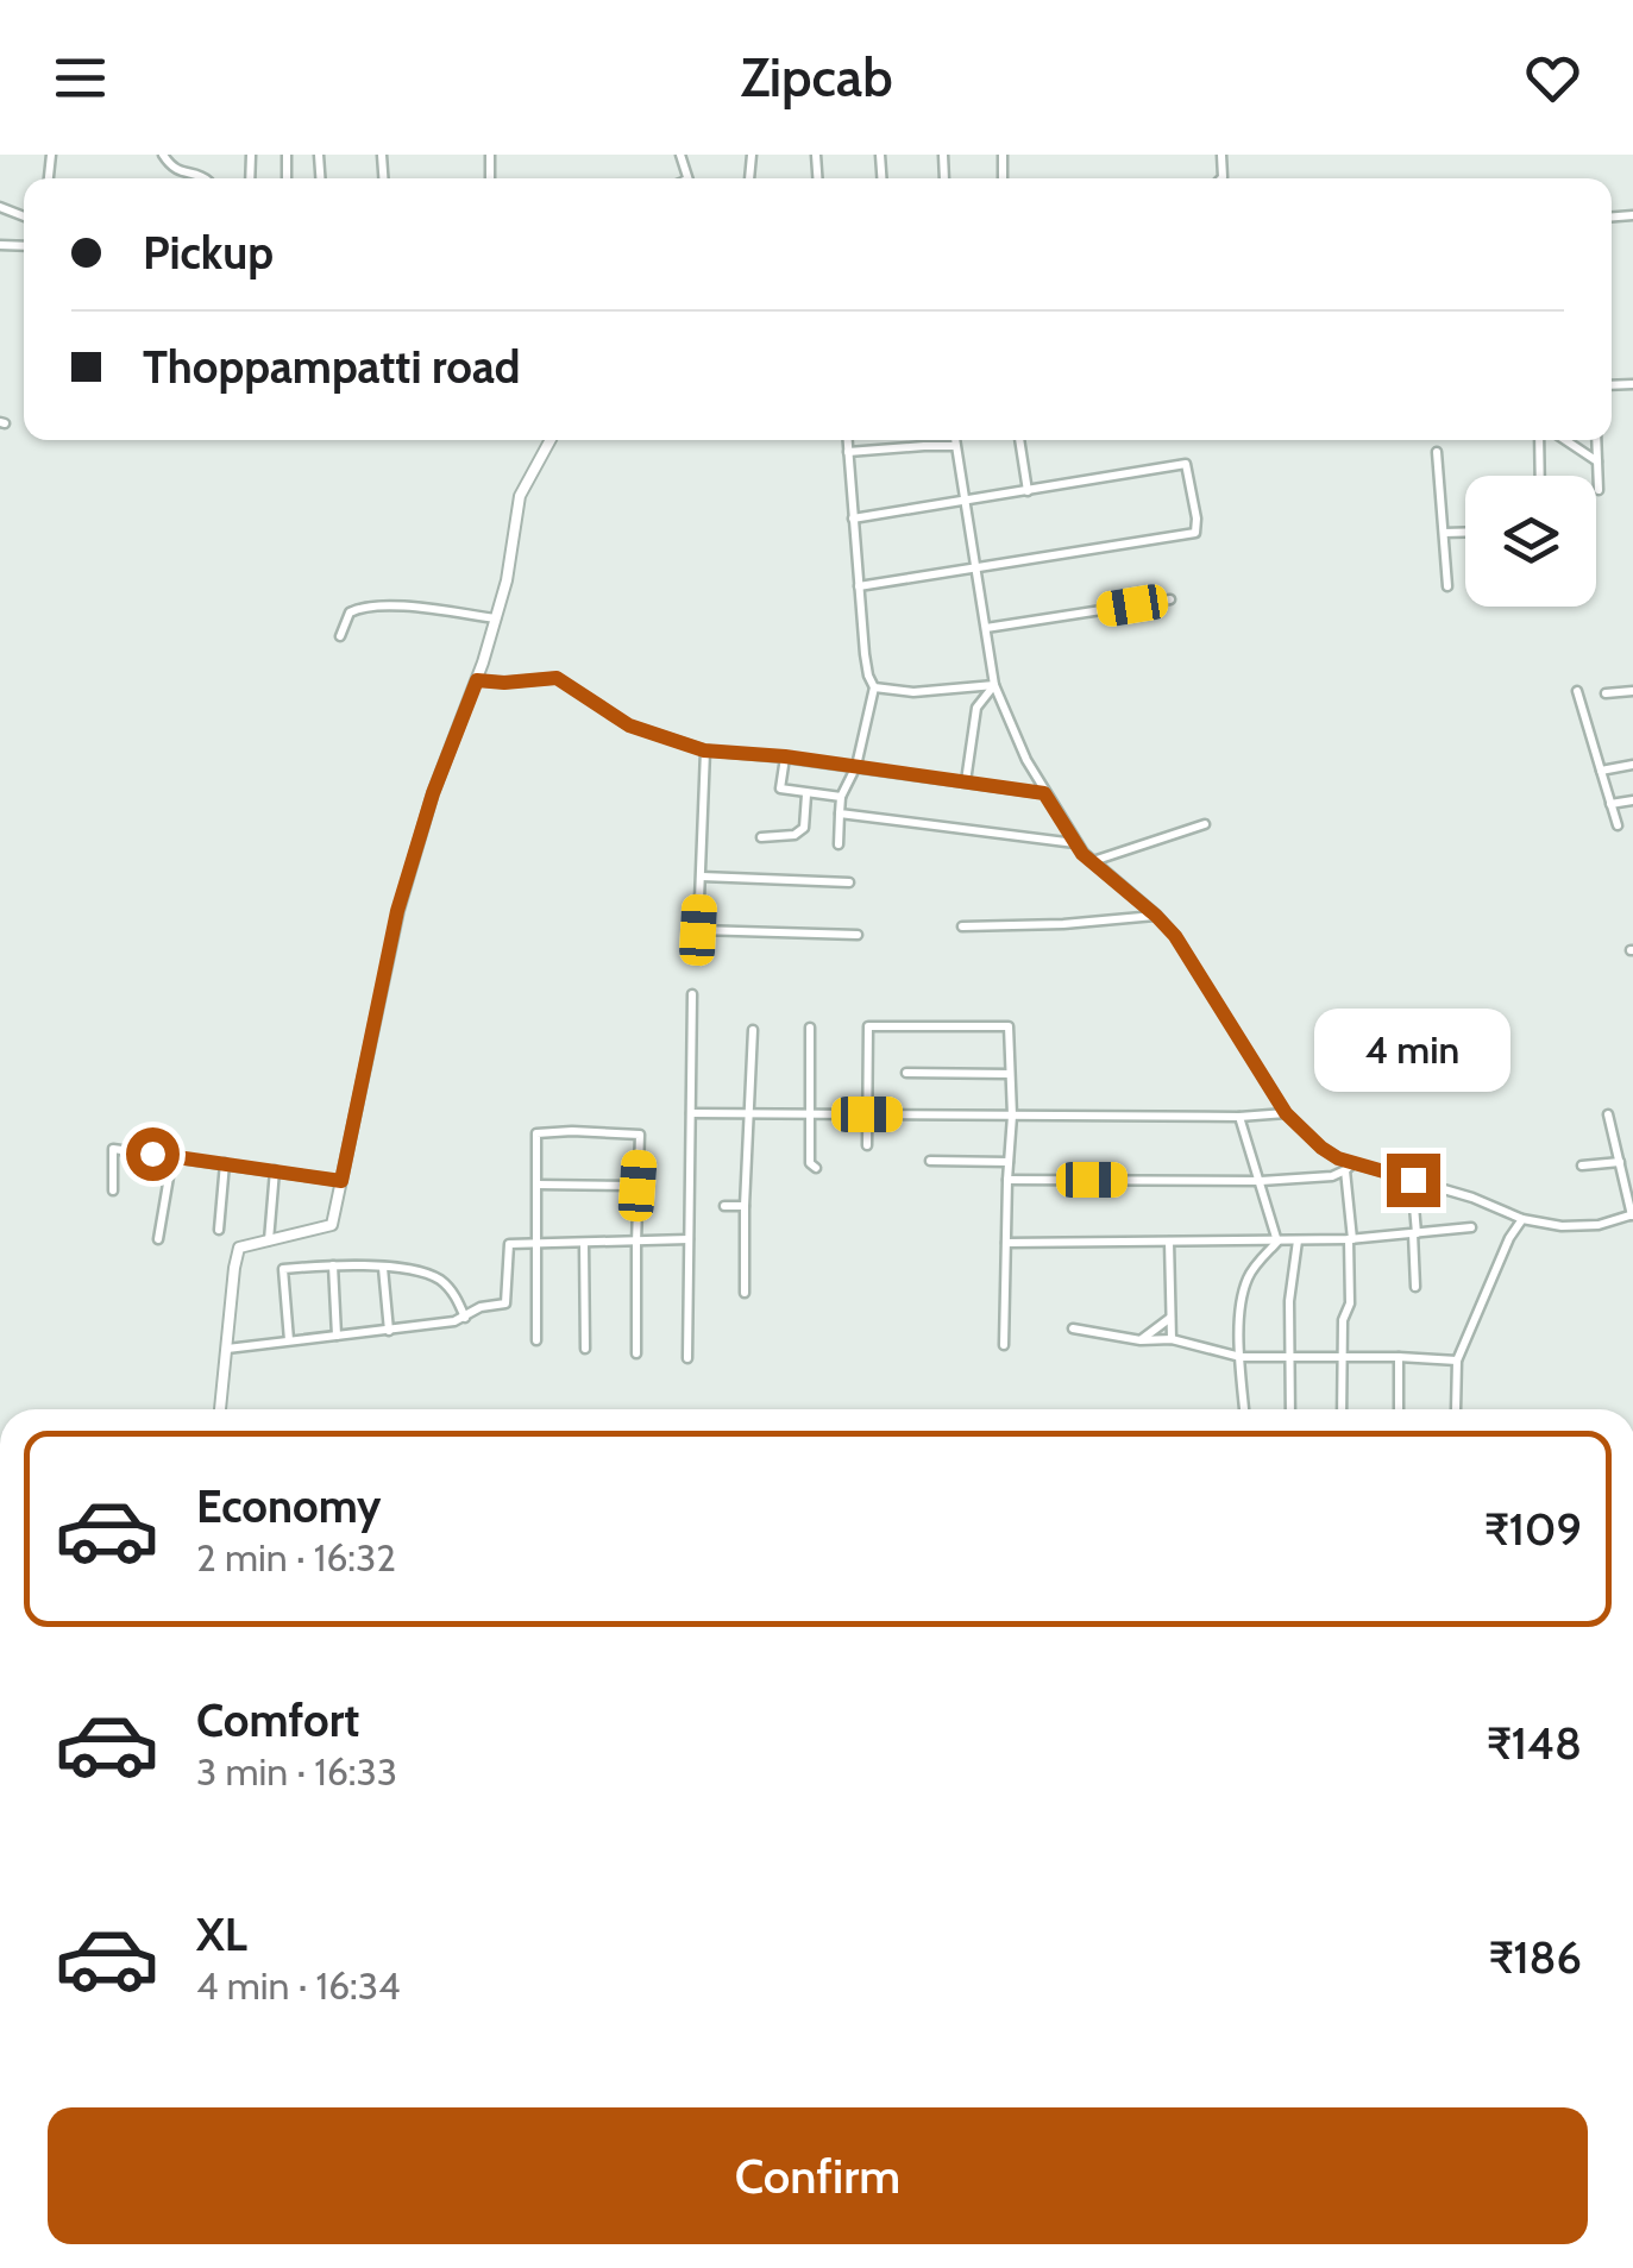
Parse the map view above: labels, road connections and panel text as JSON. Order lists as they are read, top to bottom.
{
  "page": {
    "header": "Zipcab",
    "banner": ["Pickup", "Thoppampatti road"],
    "bubble": "4 min",
    "list": [
      {
        "name": "Economy",
        "note": "2 min · 16:32",
        "value": "₹109"
      },
      {
        "name": "Comfort",
        "note": "3 min · 16:33",
        "value": "₹148"
      },
      {
        "name": "XL",
        "note": "4 min · 16:34",
        "value": "₹186"
      }
    ],
    "buttons": "Confirm"
  }
}
